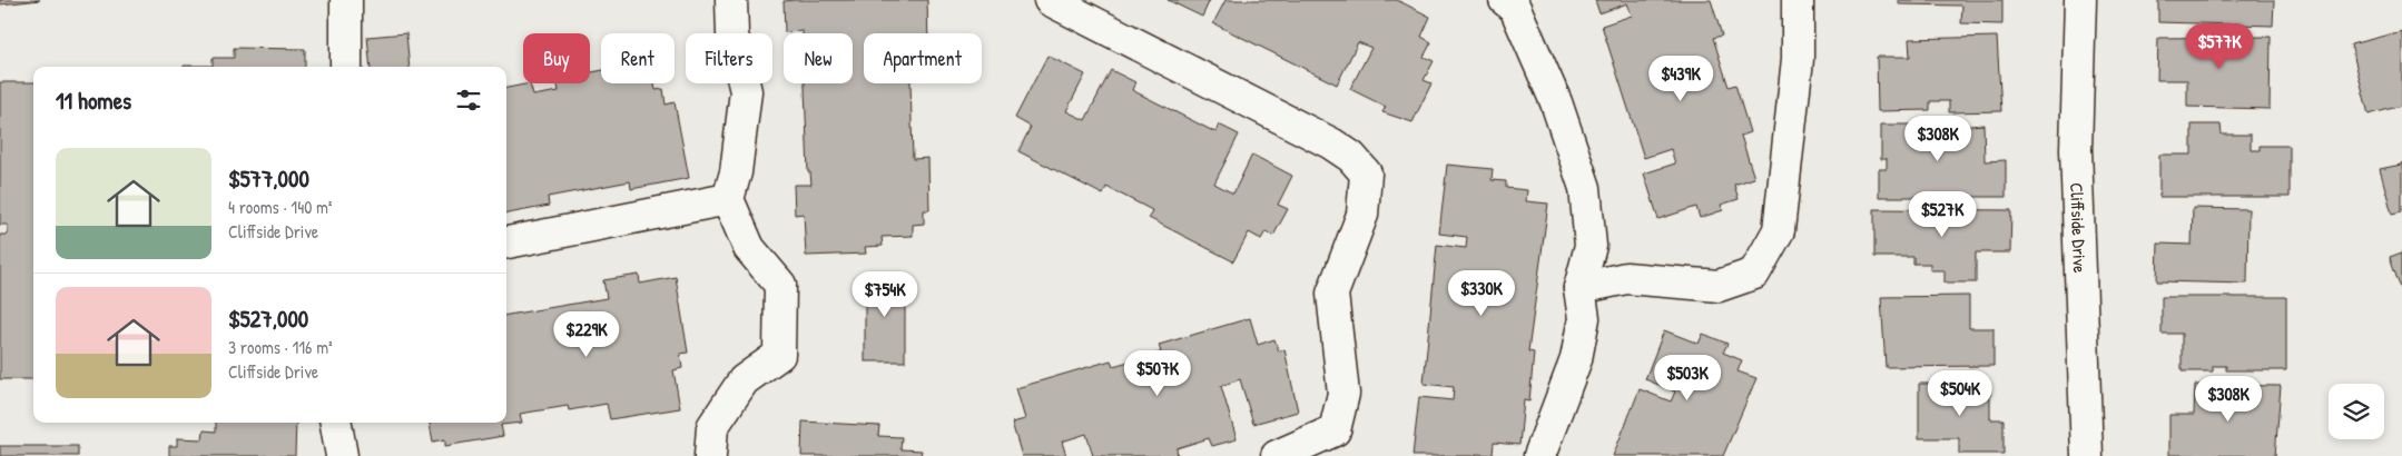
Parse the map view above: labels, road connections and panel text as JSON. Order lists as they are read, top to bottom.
{
  "streets": {
    "street": ["Cliffside Drive"]
  },
  "page": {
    "price": [
      "$577K",
      "$439K",
      "$308K",
      "$527K",
      "$330K",
      "$754K",
      "$229K",
      "$507K",
      "$503K",
      "$504K",
      "$308K"
    ],
    "chip": [
      "Buy",
      "Rent",
      "Filters",
      "New",
      "Apartment"
    ],
    "heading": "11 homes",
    "list": [
      {
        "name": "$577,000",
        "note": "4 rooms · 140 m² · Cliffside Drive"
      },
      {
        "name": "$527,000",
        "note": "3 rooms · 116 m² · Cliffside Drive"
      }
    ]
  }
}
